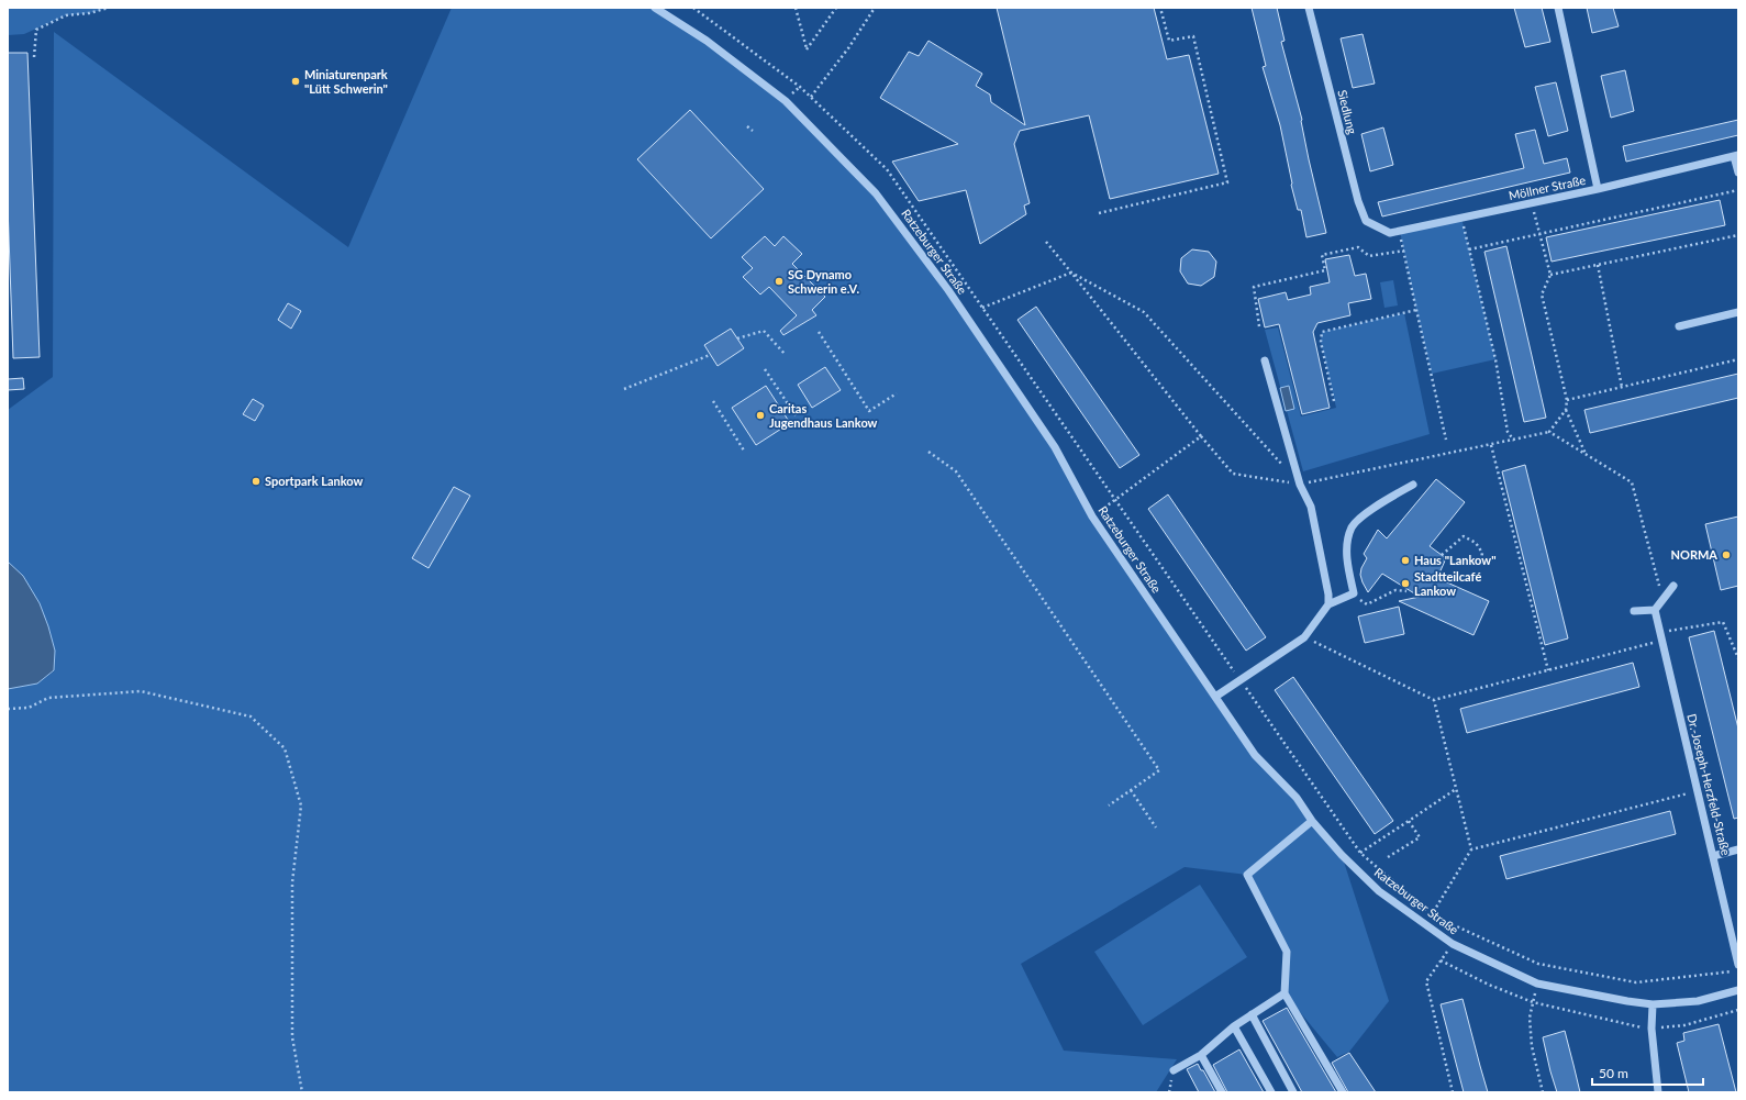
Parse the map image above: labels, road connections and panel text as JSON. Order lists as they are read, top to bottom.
{
  "streets": {
    "street": [
      "Siedlung",
      "Möllner Straße",
      "Ratzeburger Straße",
      "Dr.-Joseph-Herzfeld-Straße"
    ]
  },
  "crossings": [
    ["Siedlung", "Möllner Straße"]
  ],
  "places": [
    "Miniaturenpark \"Lütt Schwerin\"",
    "SG Dynamo Schwerin e.V.",
    "Caritas Jugendhaus Lankow",
    "Sportpark Lankow",
    "NORMA",
    "Haus \"Lankow\"",
    "Stadtteilcafé Lankow"
  ],
  "scale_bar": "50 m"
}
